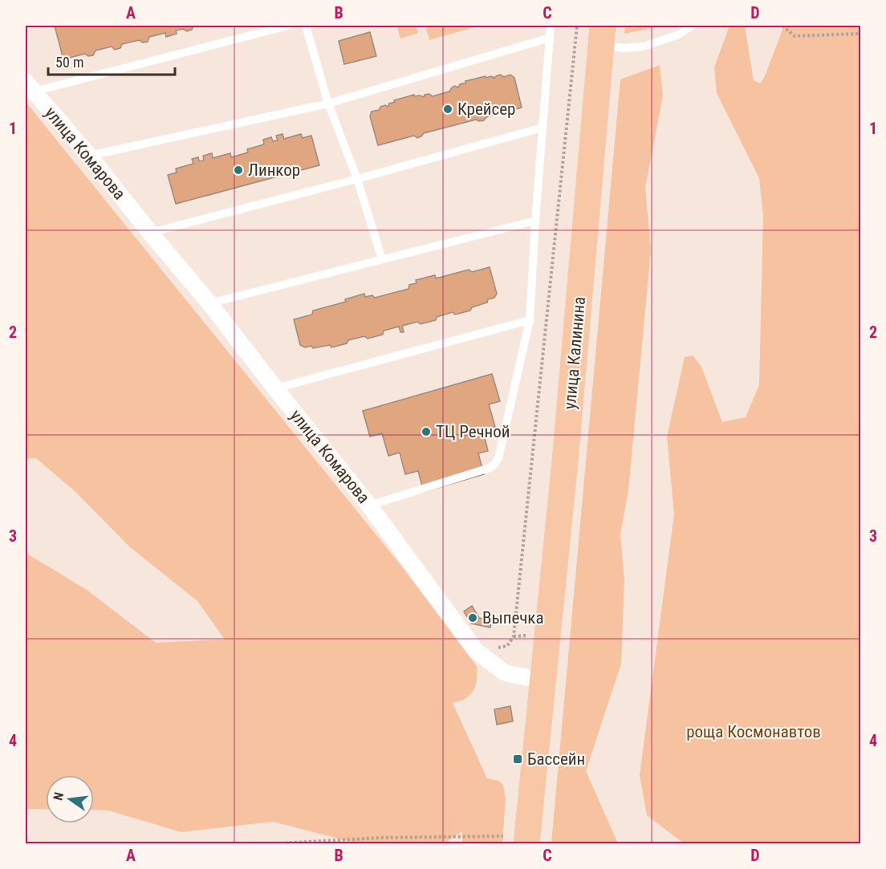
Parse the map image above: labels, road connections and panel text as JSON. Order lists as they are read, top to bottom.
{
  "streets": {
    "main road": ["улица Калинина"],
    "street": ["улица Комарова"]
  },
  "crossings": [
    ["улица Комарова", "улица Калинина"]
  ],
  "parks": ["роща Космонавтов"],
  "places": {
    "other": [
      "Крейсер",
      "Линкор",
      "ТЦ Речной",
      "Выпечка"
    ],
    "transit": ["Бассейн"]
  },
  "scale_bar": "50 m",
  "north": "left",
  "grid": {
    "columns": [
      "A",
      "B",
      "C",
      "D"
    ],
    "rows": [
      "1",
      "2",
      "3",
      "4"
    ]
  }
}
